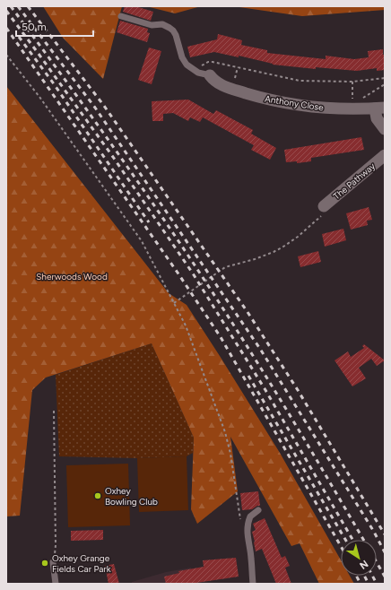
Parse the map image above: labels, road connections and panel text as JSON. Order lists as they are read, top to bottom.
{
  "streets": {
    "street": ["Anthony Close", "The Pathway"]
  },
  "parks": ["Sherwoods Wood"],
  "places": ["Oxhey Bowling Club", "Oxhey Grange Fields Car Park"],
  "scale_bar": "50 m",
  "north": "bottom right"
}
